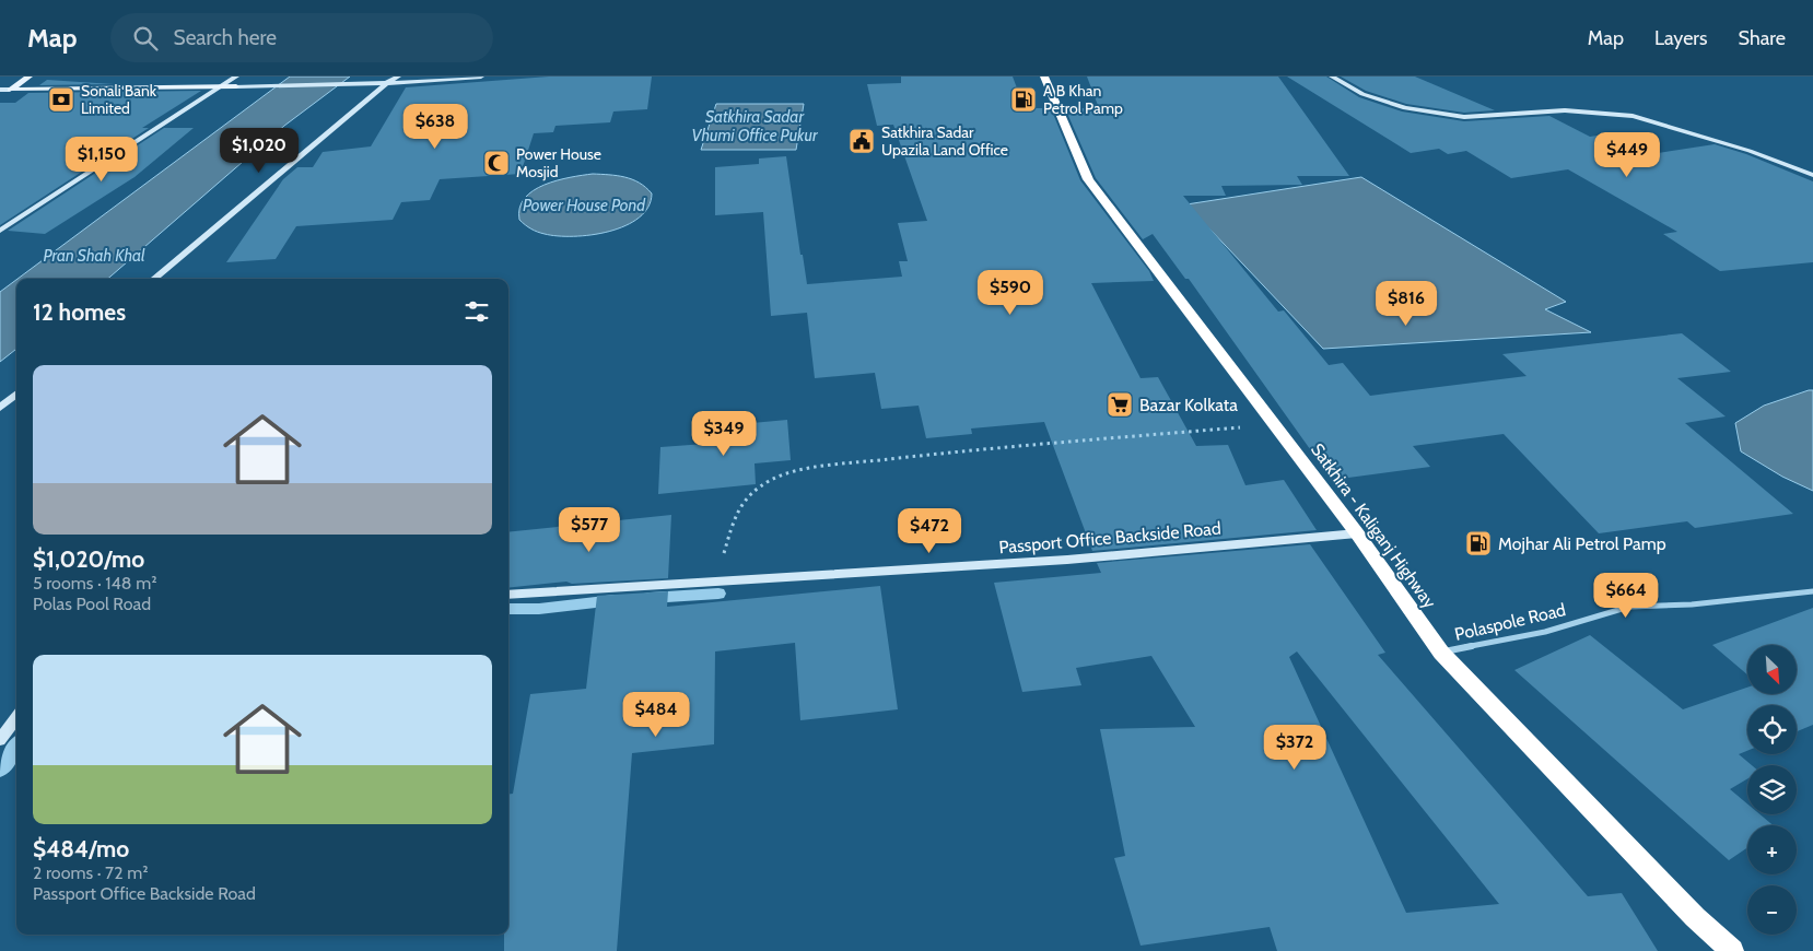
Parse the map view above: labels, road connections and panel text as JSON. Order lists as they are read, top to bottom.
{
  "streets": {
    "highway": ["Satkhira - Kaliganj Highway"],
    "street": ["Passport Office Backside Road", "Polaspole Road"]
  },
  "crossings": [
    ["Satkhira - Kaliganj Highway", "Passport Office Backside Road"],
    ["Satkhira - Kaliganj Highway", "Polaspole Road"]
  ],
  "water": ["Satkhira Sadar Vhumi Office Pukur", "Power House Pond", "Pran Shah Khal"],
  "places": {
    "bank": ["Sonali Bank Limited"],
    "fuel station": ["A B Khan Petrol Pamp", "Mojhar Ali Petrol Pamp"],
    "public building": ["Satkhira Sadar Upazila Land Office"],
    "mosque": ["Power House Mosjid"],
    "supermarket": ["Bazar Kolkata"]
  },
  "north": "bottom right",
  "page": {
    "header": "Map",
    "search": "Search here",
    "nav": ["Map", "Layers", "Share"],
    "price": [
      "$638",
      "$1,020",
      "$449",
      "$1,150",
      "$590",
      "$816",
      "$349",
      "$577",
      "$472",
      "$664",
      "$484",
      "$372"
    ],
    "heading": "12 homes",
    "list": [
      {
        "name": "$1,020/mo",
        "note": "5 rooms · 148 m² · Polas Pool Road"
      },
      {
        "name": "$484/mo",
        "note": "2 rooms · 72 m² · Passport Office Backside Road"
      }
    ],
    "map_buttons": ["+", "−"]
  }
}
